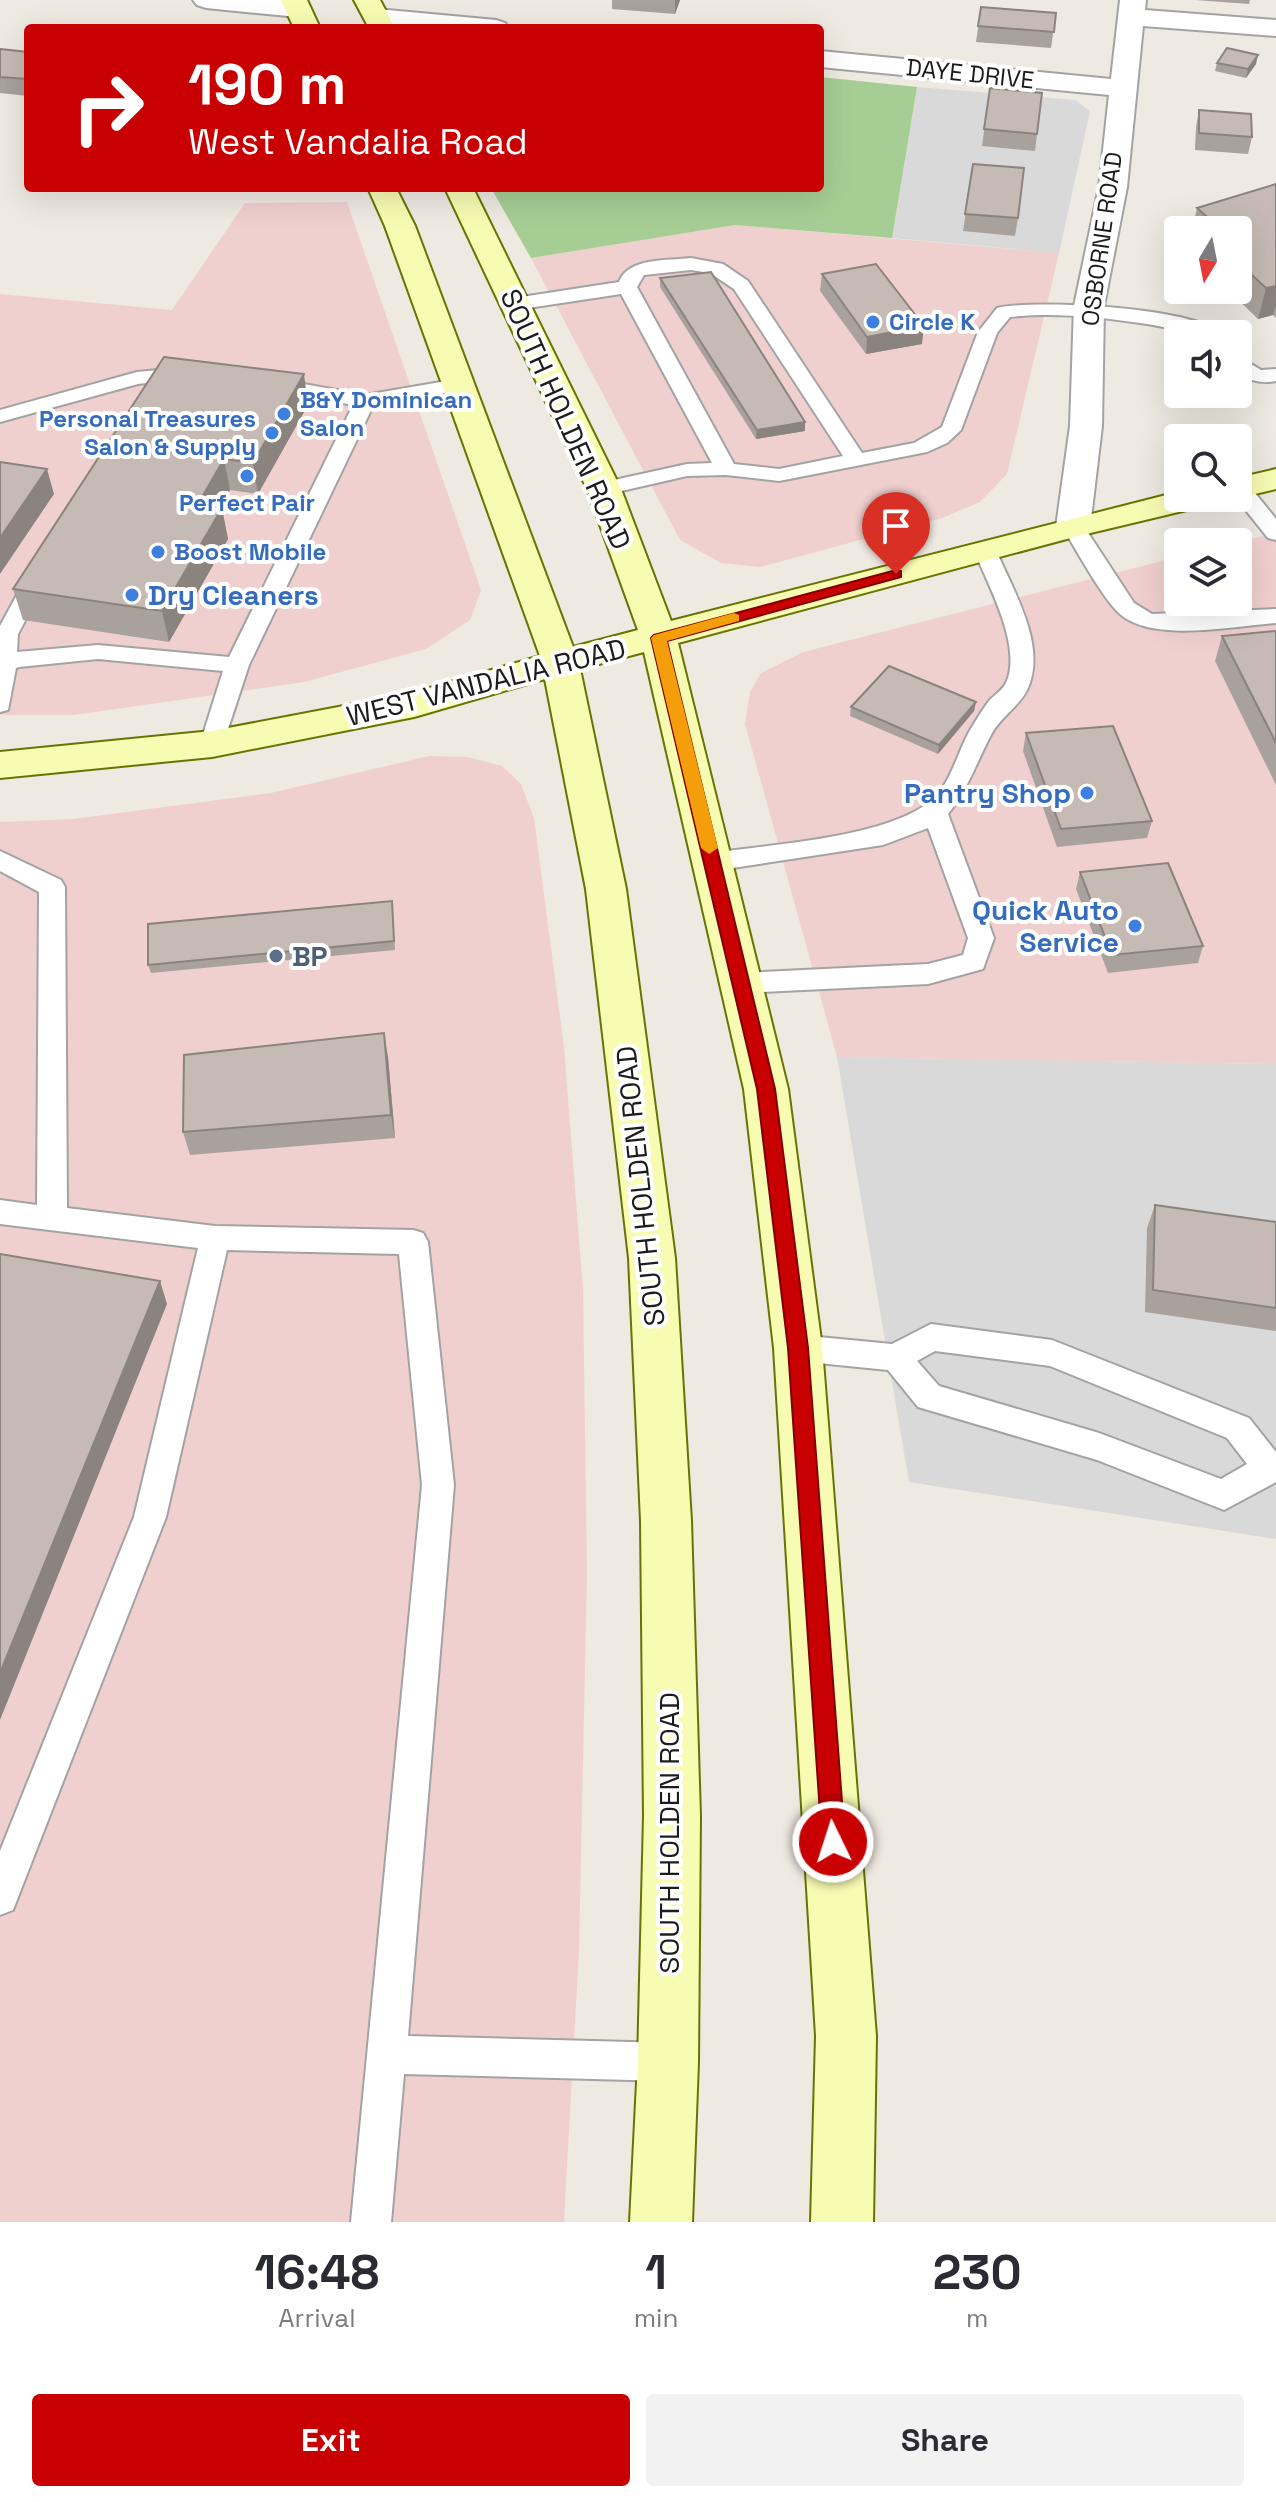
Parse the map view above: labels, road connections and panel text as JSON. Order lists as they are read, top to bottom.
{
  "streets": {
    "main road": ["SOUTH HOLDEN ROAD", "WEST VANDALIA ROAD"],
    "street": ["DAYE DRIVE", "OSBORNE ROAD"]
  },
  "crossings": [
    ["DAYE DRIVE", "OSBORNE ROAD"],
    ["OSBORNE ROAD", "WEST VANDALIA ROAD"],
    ["SOUTH HOLDEN ROAD", "WEST VANDALIA ROAD"]
  ],
  "places": [
    "Circle K",
    "B&Y Dominican Salon",
    "Personal Treasures Salon & Supply",
    "Perfect Pair",
    "Boost Mobile",
    "Dry Cleaners",
    "Pantry Shop",
    "Quick Auto Service",
    "BP"
  ],
  "north": "bottom",
  "page": {
    "turn": ["190 m", "West Vandalia Road"],
    "eta": [
      "16:48",
      "Arrival",
      "1",
      "min",
      "230",
      "m"
    ],
    "buttons": ["Exit", "Share"]
  }
}
